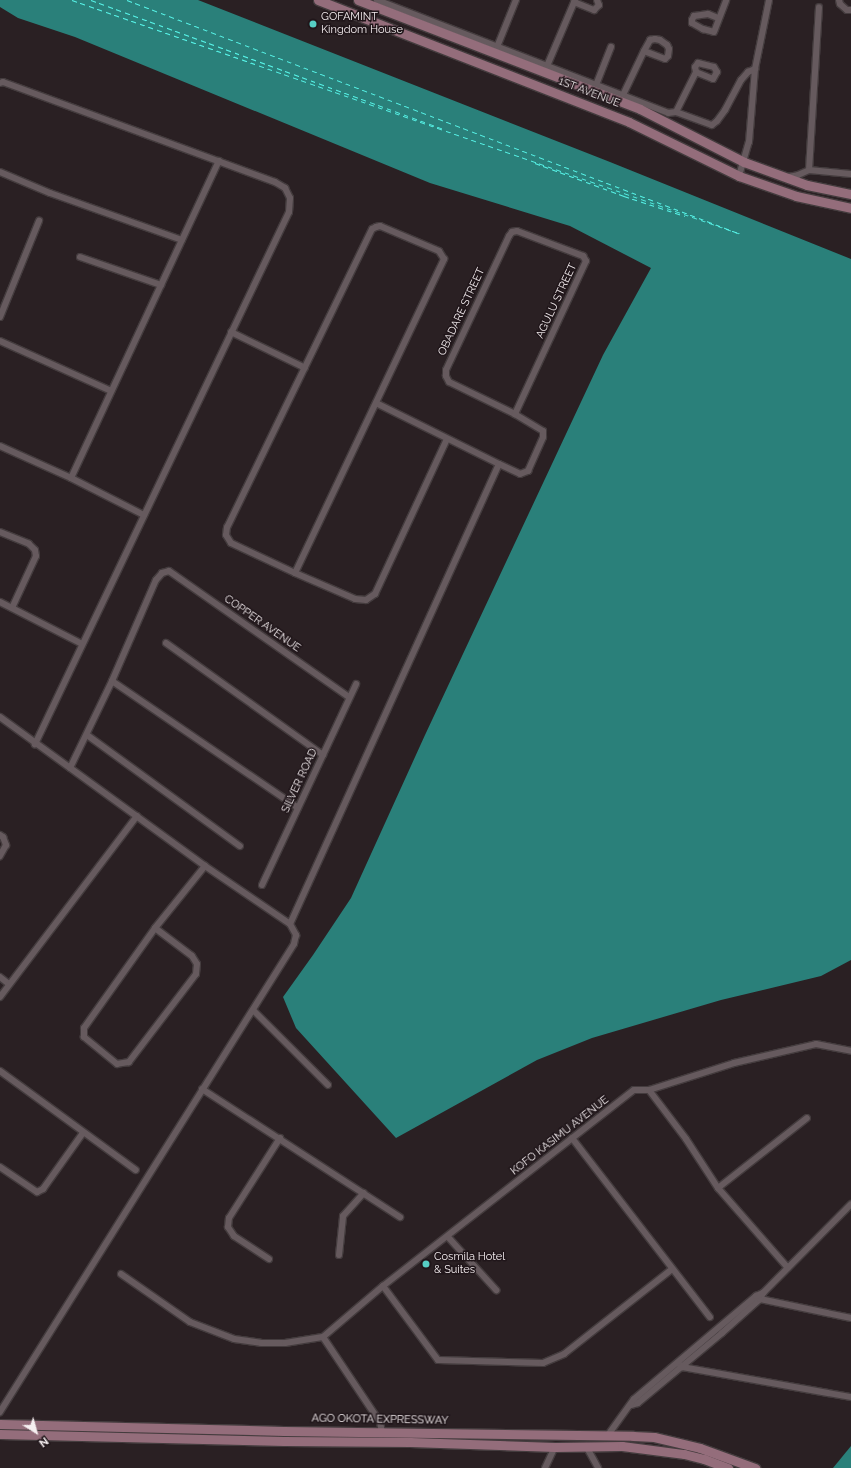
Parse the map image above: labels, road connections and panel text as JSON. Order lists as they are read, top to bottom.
{
  "streets": {
    "main road": ["1ST AVENUE", "AGO OKOTA EXPRESSWAY"],
    "street": [
      "AGULU STREET",
      "OBADARE STREET",
      "COPPER AVENUE",
      "SILVER ROAD",
      "KOFO KASIMU AVENUE"
    ]
  },
  "crossings": [
    ["AGULU STREET", "OBADARE STREET"],
    ["COPPER AVENUE", "SILVER ROAD"]
  ],
  "places": ["GOFAMINT Kingdom House", "Cosmila Hotel & Suites"],
  "north": "bottom right"
}
